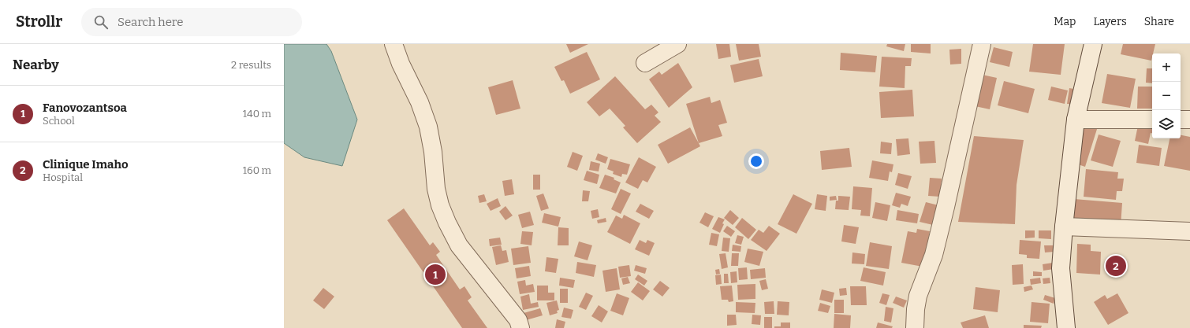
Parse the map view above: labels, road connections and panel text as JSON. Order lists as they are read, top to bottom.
{
  "page": {
    "header": "Strollr",
    "search": "Search here",
    "nav": ["Map", "Layers", "Share"],
    "heading": ["Nearby", "2 results"],
    "map_buttons": ["+", "−"],
    "list": [
      {
        "mark": "1",
        "name": "Fanovozantsoa",
        "note": "School",
        "value": "140 m"
      },
      {
        "mark": "2",
        "name": "Clinique Imaho",
        "note": "Hospital",
        "value": "160 m"
      }
    ],
    "pins": ["2", "1"]
  }
}
